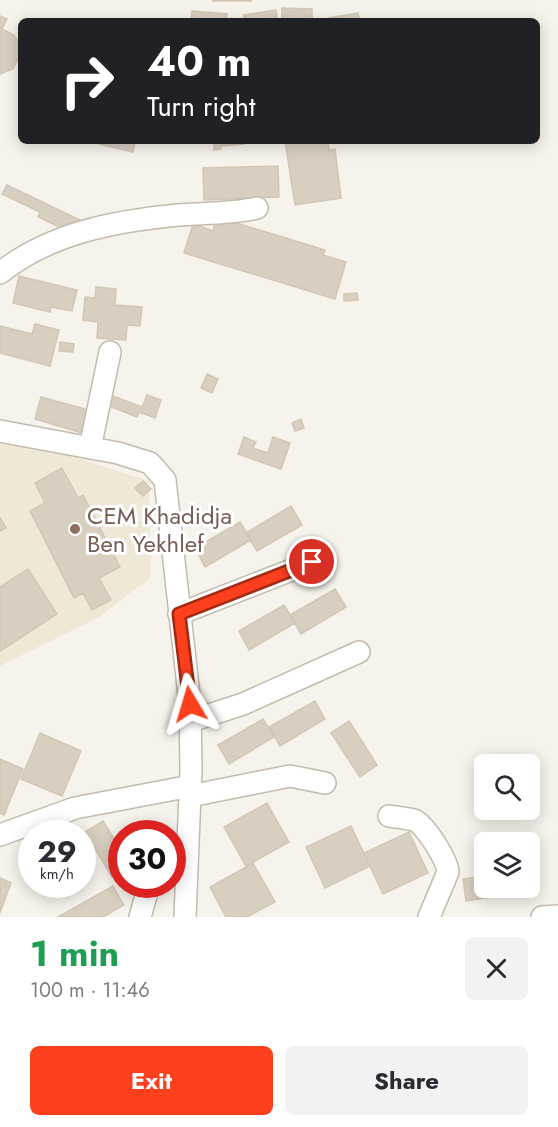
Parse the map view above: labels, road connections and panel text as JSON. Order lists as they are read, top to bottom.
{
  "places": ["CEM Khadidja Ben Yekhlef"],
  "page": {
    "turn": ["40 m", "Turn right"],
    "speed": "29 km/h",
    "limit": "30",
    "heading": ["1 min", "100 m · 11:46"],
    "buttons": ["Exit", "Share"]
  }
}
